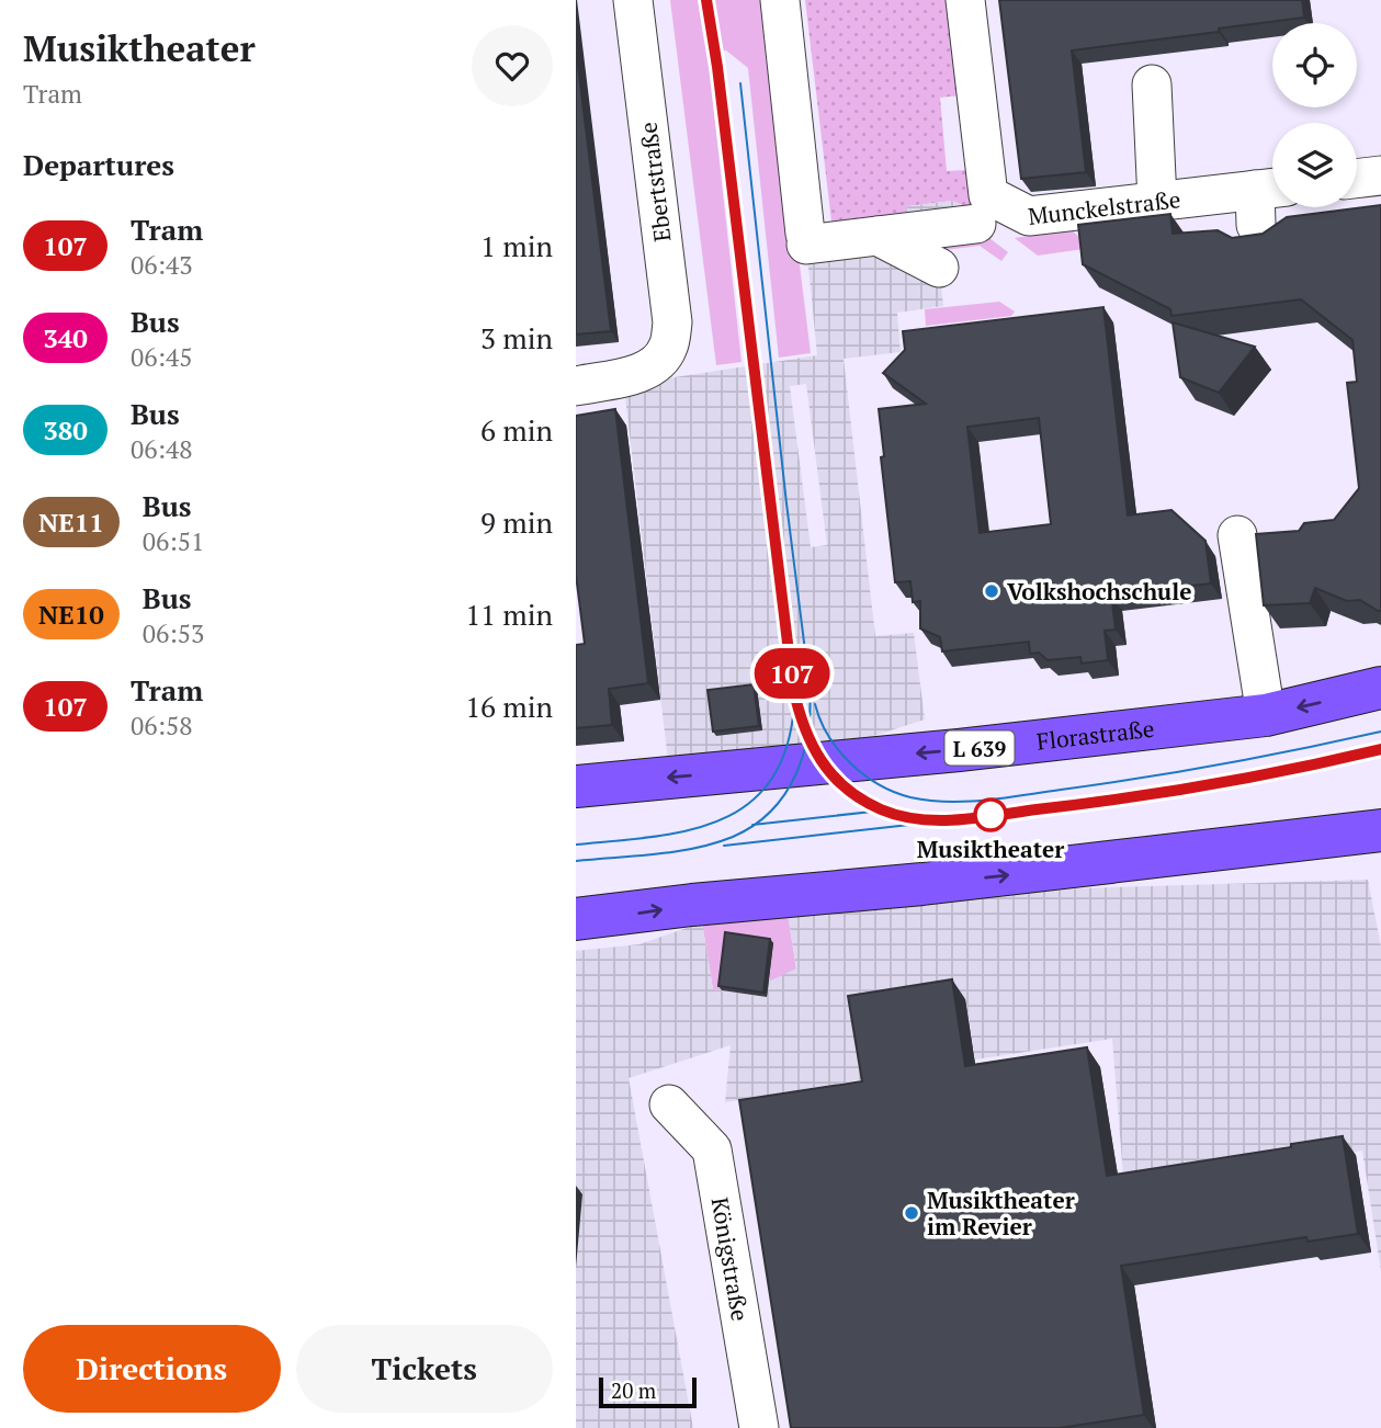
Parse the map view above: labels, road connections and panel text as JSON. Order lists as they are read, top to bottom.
{
  "streets": {
    "main road": ["Florastraße", "L 639"],
    "street": ["Ebertstraße", "Munckelstraße", "Königstraße"]
  },
  "places": ["Volkshochschule", "Musiktheater", "Musiktheater im Revier"],
  "lines": ["tram line 107"],
  "scale_bar": "20 m",
  "page": {
    "heading": [
      ["Musiktheater", "Tram"],
      "Departures"
    ],
    "on_map": "107",
    "list": [
      {
        "mark": "107",
        "name": "Tram",
        "note": "06:43",
        "value": "1 min"
      },
      {
        "mark": "340",
        "name": "Bus",
        "note": "06:45",
        "value": "3 min"
      },
      {
        "mark": "380",
        "name": "Bus",
        "note": "06:48",
        "value": "6 min"
      },
      {
        "mark": "NE11",
        "name": "Bus",
        "note": "06:51",
        "value": "9 min"
      },
      {
        "mark": "NE10",
        "name": "Bus",
        "note": "06:53",
        "value": "11 min"
      },
      {
        "mark": "107",
        "name": "Tram",
        "note": "06:58",
        "value": "16 min"
      }
    ],
    "buttons": ["Directions", "Tickets"],
    "scale": "20 m"
  }
}
